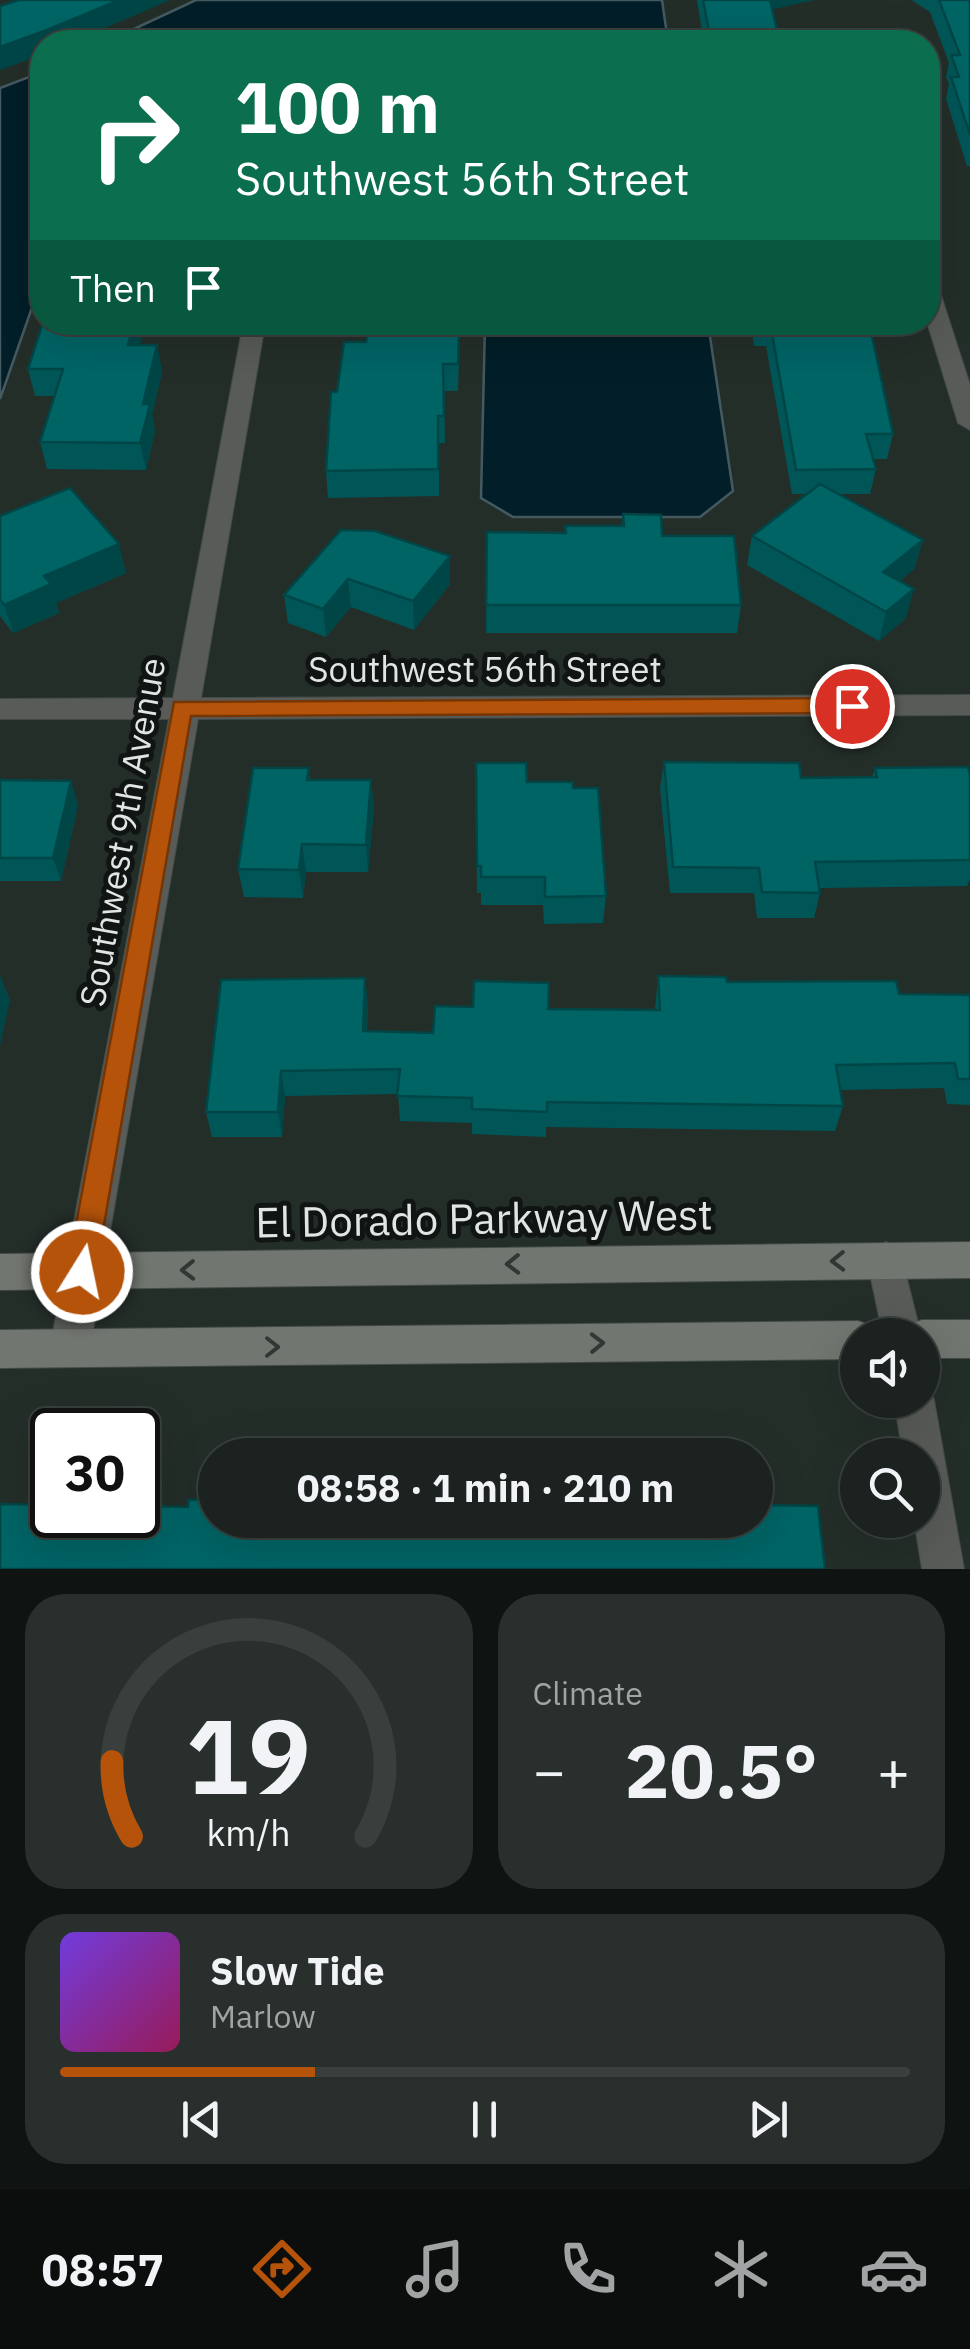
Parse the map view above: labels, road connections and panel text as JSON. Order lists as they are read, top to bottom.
{
  "streets": {
    "street": ["Southwest 56th Street", "Southwest 9th Avenue", "El Dorado Parkway West"]
  },
  "crossings": [
    ["Southwest 56th Street", "Southwest 9th Avenue"],
    ["Southwest 9th Avenue", "El Dorado Parkway West"]
  ],
  "page": {
    "turn": ["100 m", "Southwest 56th Street"],
    "then": "Then",
    "limit": "30",
    "trip": "08:58 · 1 min · 210 m",
    "tile": "Climate",
    "heat": ["−", "20.5°", "+"],
    "song": ["Slow Tide", "Marlow"],
    "tabs": "08:57",
    "gauge": ["19", "km/h"]
  }
}
